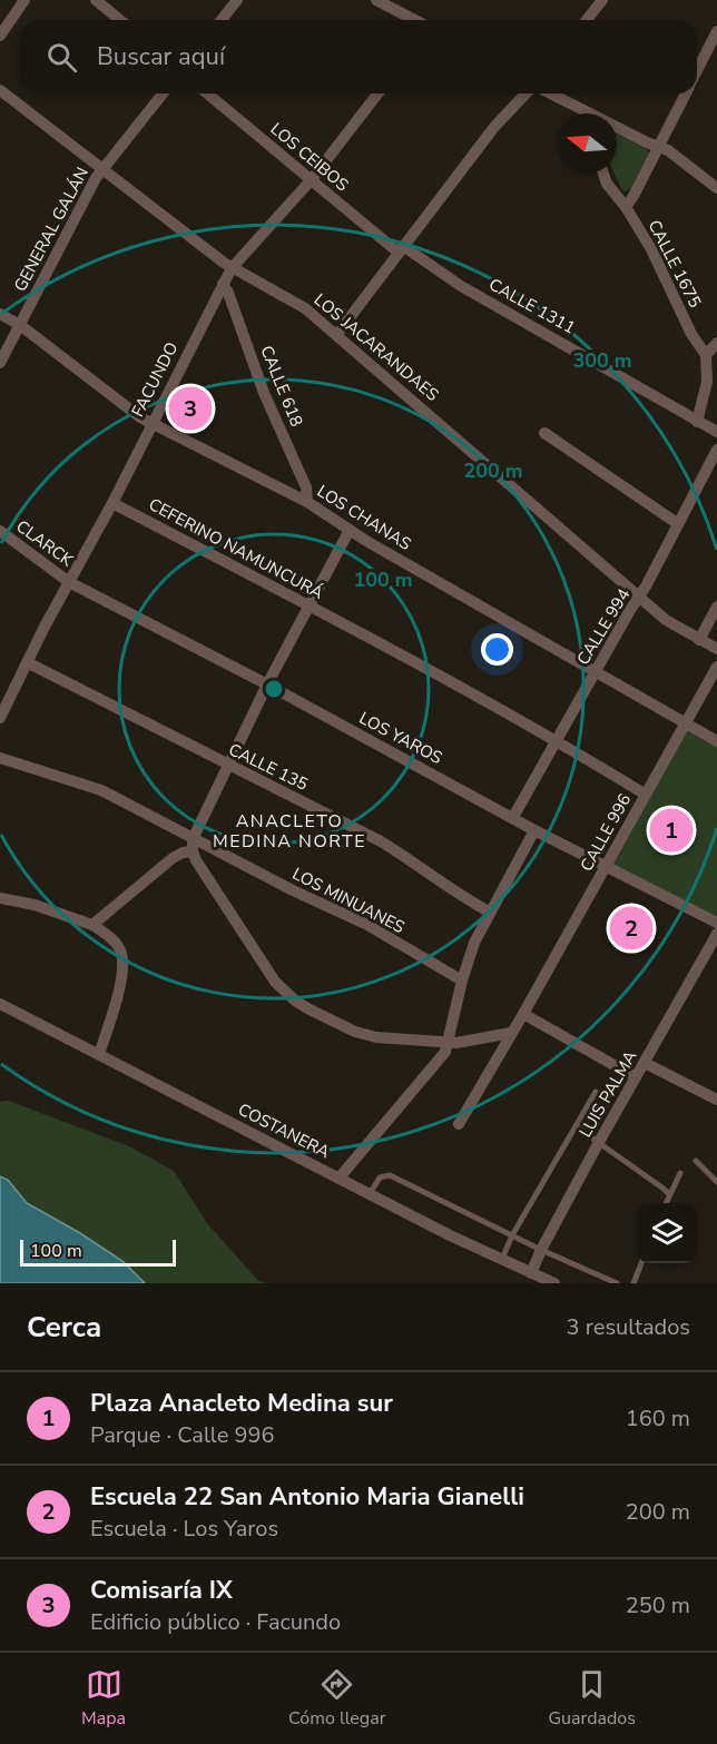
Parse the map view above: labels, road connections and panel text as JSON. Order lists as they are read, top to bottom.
{
  "streets": {
    "street": [
      "LOS CEIBOS",
      "GENERAL GALÁN",
      "CALLE 1675",
      "CALLE 1311",
      "LOS JACARANDAES",
      "FACUNDO",
      "CALLE 618",
      "LOS CHANAS",
      "CLARCK",
      "CEFERINO NAMUNCURÁ",
      "CALLE 994",
      "LOS YAROS",
      "CALLE 135",
      "CALLE 996",
      "LOS MINUANES",
      "LUIS PALMA",
      "COSTANERA"
    ]
  },
  "crossings": [
    ["LOS CEIBOS", "CALLE 1311"],
    ["LOS CEIBOS", "FACUNDO"],
    ["GENERAL GALÁN", "LOS JACARANDAES"],
    ["GENERAL GALÁN", "LOS CHANAS"],
    ["LOS JACARANDAES", "FACUNDO"],
    ["LOS JACARANDAES", "CALLE 994"],
    ["FACUNDO", "CALLE 618"],
    ["FACUNDO", "LOS CHANAS"],
    ["FACUNDO", "CLARCK"],
    ["FACUNDO", "CEFERINO NAMUNCURÁ"],
    ["FACUNDO", "LOS YAROS"],
    ["FACUNDO", "CALLE 135"],
    ["CALLE 618", "LOS CHANAS"],
    ["LOS CHANAS", "CALLE 994"],
    ["LOS CHANAS", "CALLE 996"],
    ["CLARCK", "LOS YAROS"],
    ["CEFERINO NAMUNCURÁ", "CALLE 994"],
    ["CEFERINO NAMUNCURÁ", "CALLE 996"],
    ["CALLE 994", "LOS YAROS"],
    ["LOS YAROS", "CALLE 996"],
    ["LUIS PALMA", "COSTANERA"]
  ],
  "districts": ["ANACLETO MEDINA NORTE"],
  "scale_bar": "100 m",
  "north": "left",
  "page": {
    "search": "Buscar aquí",
    "pins": ["3", "1", "2"],
    "scale": "100 m",
    "heading": ["Cerca", "3 resultados"],
    "list": [
      {
        "mark": "1",
        "name": "Plaza Anacleto Medina sur",
        "note": "Parque · Calle 996",
        "value": "160 m"
      },
      {
        "mark": "2",
        "name": "Escuela 22 San Antonio Maria Gianelli",
        "note": "Escuela · Los Yaros",
        "value": "200 m"
      },
      {
        "mark": "3",
        "name": "Comisaría IX",
        "note": "Edificio público · Facundo",
        "value": "250 m"
      }
    ],
    "nav": ["Mapa", "Cómo llegar", "Guardados"]
  },
  "rings": ["300 m", "200 m", "100 m"]
}
